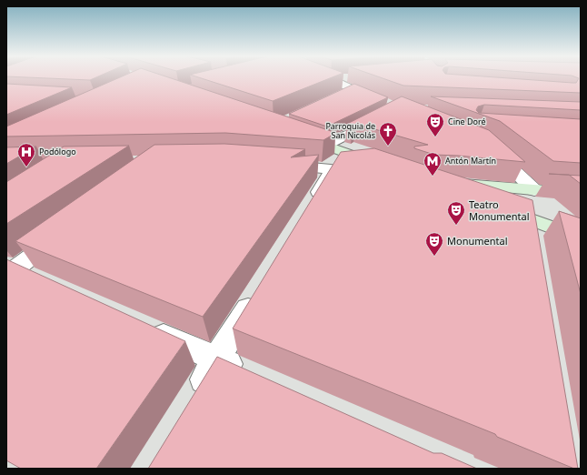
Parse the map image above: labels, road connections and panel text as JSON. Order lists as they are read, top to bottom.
{
  "places": {
    "theatre": ["Cine Doré", "Teatro Monumental", "Monumental"],
    "church": ["Parroquia de San Nicolás"],
    "hospital": ["Podólogo"],
    "metro station": ["Antón Martín"]
  }
}
